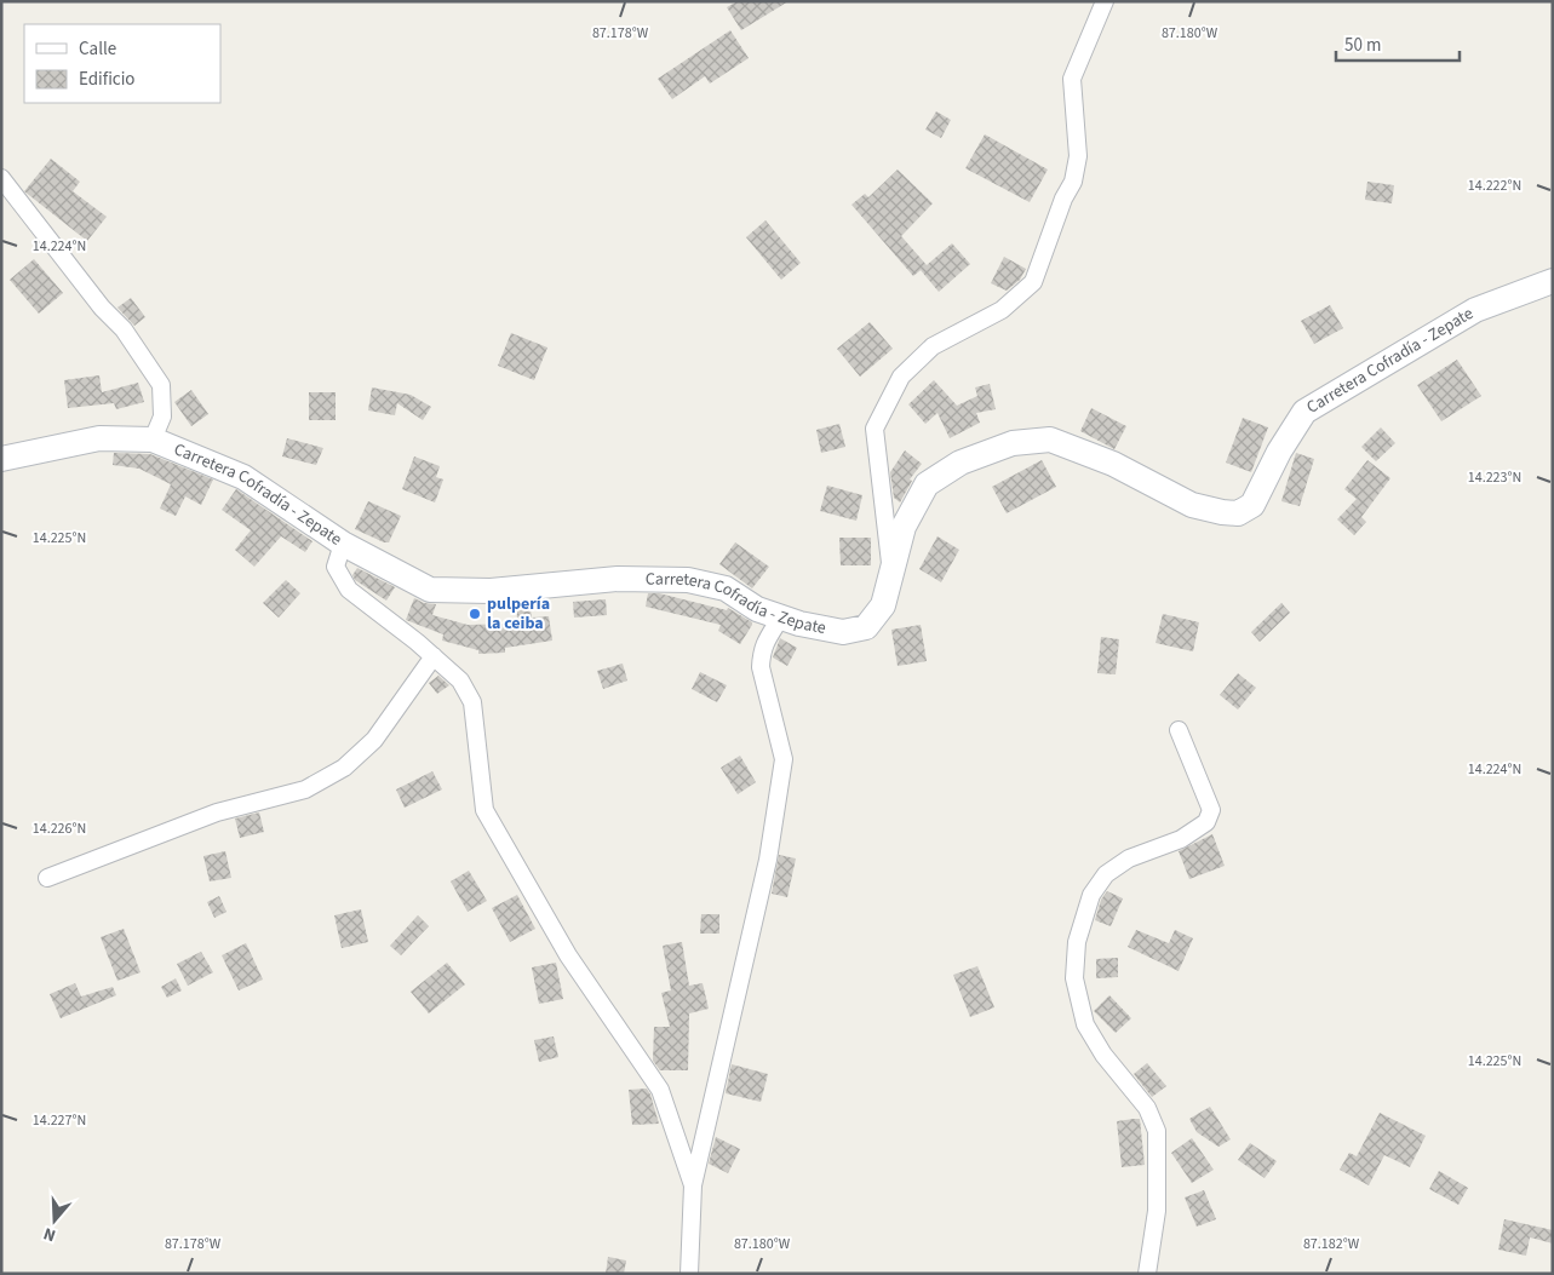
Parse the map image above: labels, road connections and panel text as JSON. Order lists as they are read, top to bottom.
{
  "streets": {
    "street": ["Carretera Cofradía - Zepate"]
  },
  "places": ["pulpería la ceiba"],
  "legend": ["Calle", "Edificio"],
  "scale_bar": "50 m",
  "north": "bottom",
  "coordinates": [
    "87.178°W",
    "87.180°W",
    "14.222°N",
    "14.224°N",
    "14.223°N",
    "14.225°N",
    "14.226°N",
    "14.227°N",
    "87.182°W"
  ]
}
